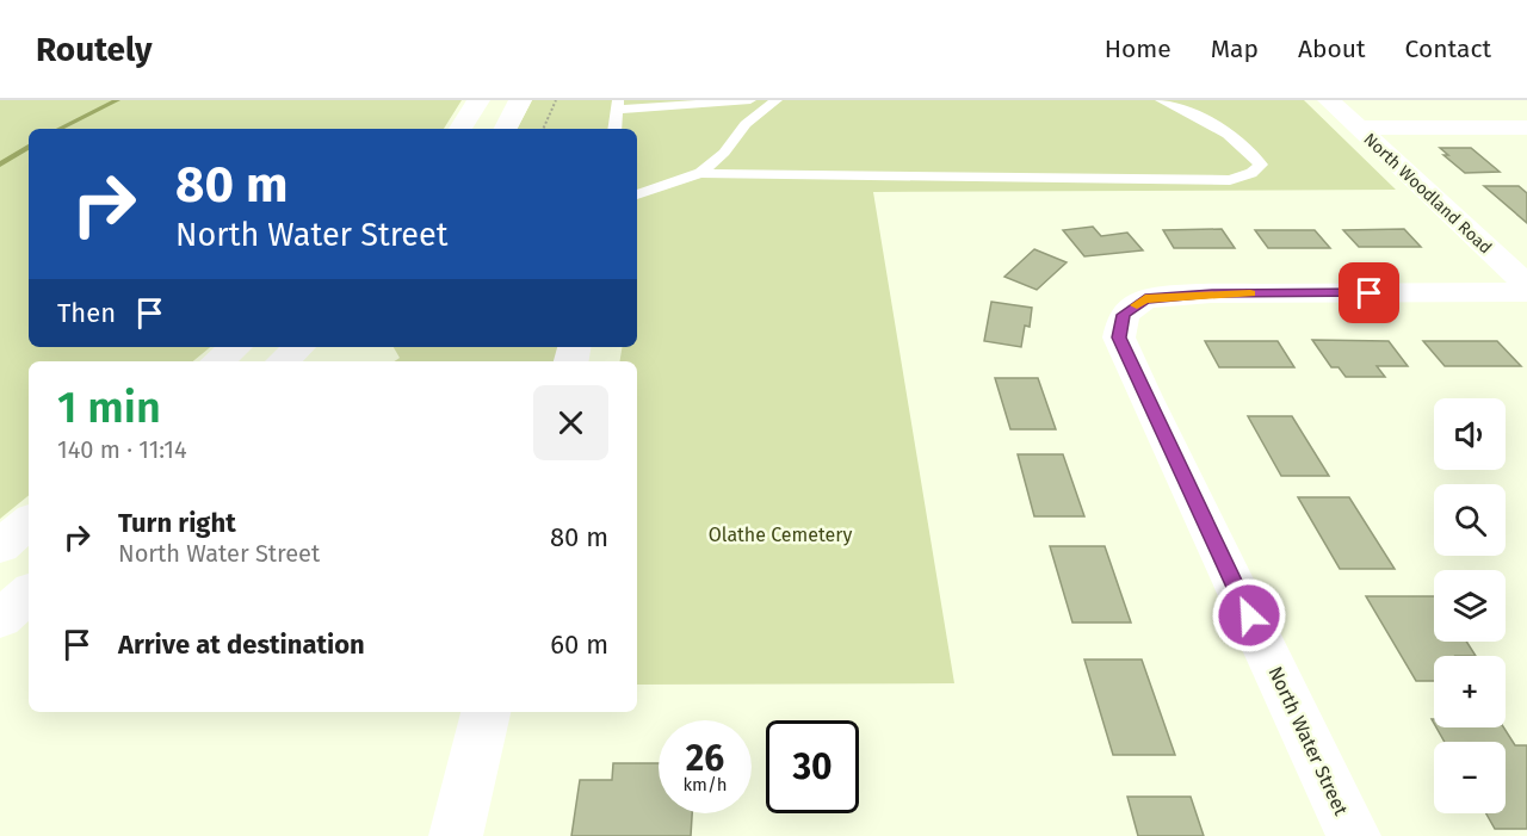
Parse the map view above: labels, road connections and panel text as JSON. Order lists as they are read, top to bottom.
{
  "streets": {
    "street": ["North Woodland Road", "North Water Street"]
  },
  "parks": ["Olathe Cemetery"],
  "page": {
    "header": "Routely",
    "nav": [
      "Home",
      "Map",
      "About",
      "Contact"
    ],
    "turn": ["80 m", "North Water Street"],
    "then": "Then",
    "heading": ["1 min", "140 m · 11:14"],
    "map_buttons": ["+", "−"],
    "list": [
      {
        "name": "Turn right",
        "note": "North Water Street",
        "value": "80 m"
      },
      {
        "name": "Arrive at destination",
        "value": "60 m"
      }
    ],
    "speed": "26 km/h",
    "limit": "30"
  }
}
